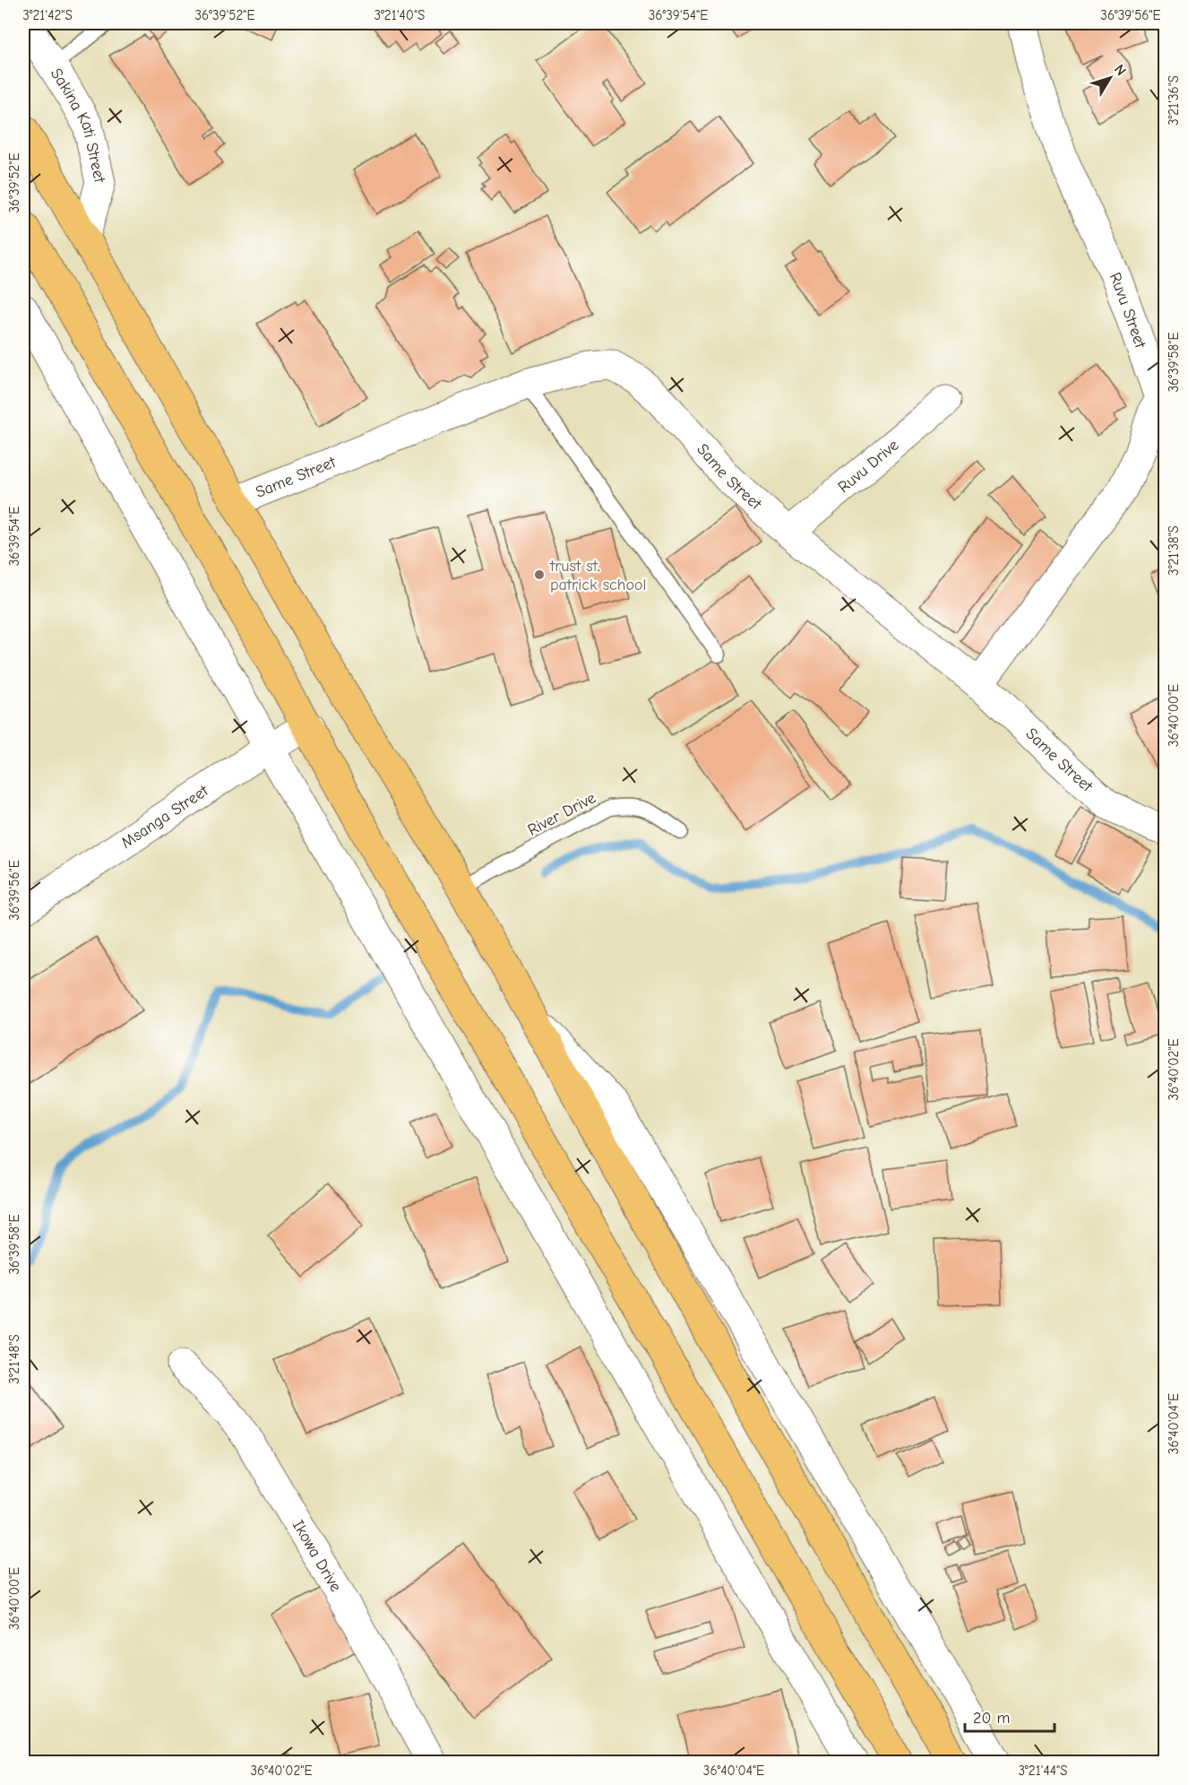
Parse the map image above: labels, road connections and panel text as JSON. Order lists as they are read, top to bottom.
{
  "streets": {
    "street": [
      "Sakina Kati Street",
      "Ruvu Street",
      "Ruvu Drive",
      "Same Street",
      "Msanga Street",
      "Ikowa Drive"
    ],
    "lane": ["River Drive"]
  },
  "crossings": [
    ["Ruvu Street", "Same Street"],
    ["Ruvu Drive", "Same Street"]
  ],
  "places": ["trust st. patrick school"],
  "scale_bar": "20 m",
  "north": "top right",
  "coordinates": [
    "3°21'42\"S",
    "36°39'52\"E",
    "3°21'40\"S",
    "36°39'54\"E",
    "36°39'56\"E",
    "3°21'36\"S",
    "36°39'58\"E",
    "3°21'38\"S",
    "36°40'00\"E",
    "36°40'02\"E",
    "3°21'48\"S",
    "36°40'04\"E",
    "3°21'44\"S"
  ]
}
